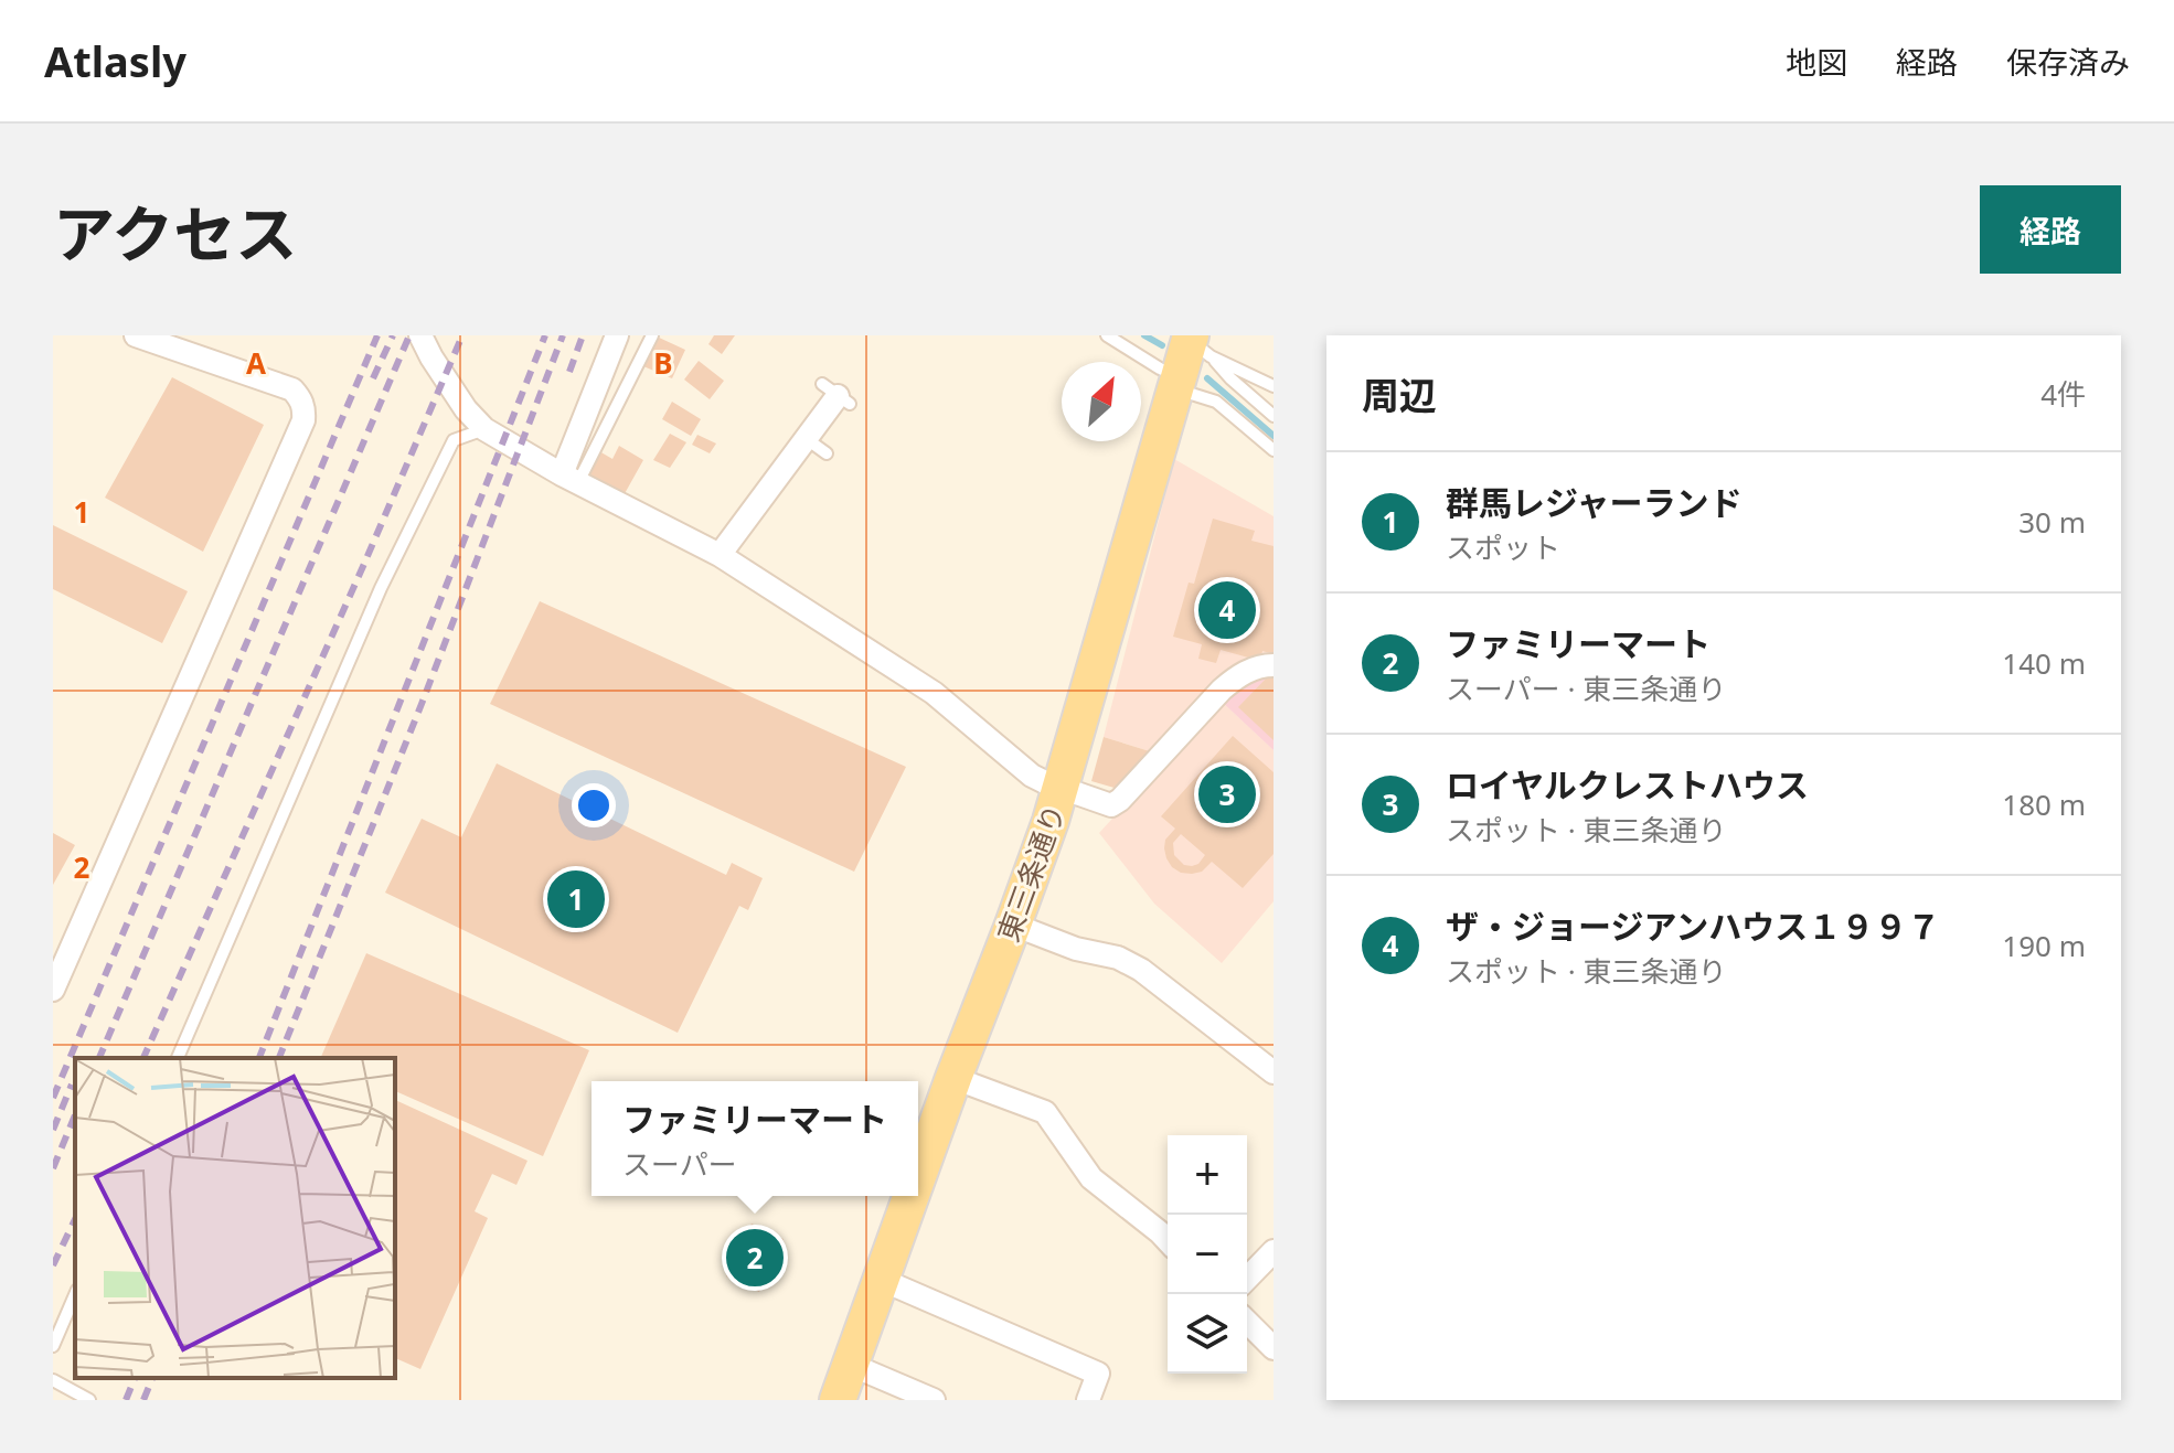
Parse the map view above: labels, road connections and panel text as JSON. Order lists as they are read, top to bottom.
{
  "streets": {
    "main road": ["東三条通り"]
  },
  "north": "top right",
  "page": {
    "header": "Atlasly",
    "nav": ["地図", "経路", "保存済み"],
    "title": "アクセス",
    "buttons": "経路",
    "heading": ["周辺", "4件"],
    "list": [
      {
        "mark": "1",
        "name": "群馬レジャーランド",
        "note": "スポット",
        "value": "30 m"
      },
      {
        "mark": "2",
        "name": "ファミリーマート",
        "note": "スーパー · 東三条通り",
        "value": "140 m"
      },
      {
        "mark": "3",
        "name": "ロイヤルクレストハウス",
        "note": "スポット · 東三条通り",
        "value": "180 m"
      },
      {
        "mark": "4",
        "name": "ザ・ジョージアンハウス１９９７",
        "note": "スポット · 東三条通り",
        "value": "190 m"
      }
    ],
    "pins": [
      "4",
      "3",
      "1",
      "2"
    ],
    "popup": ["ファミリーマート", "スーパー"],
    "map_buttons": ["+", "−"]
  },
  "grid": {
    "columns": ["A", "B"],
    "rows": ["1", "2"]
  }
}
